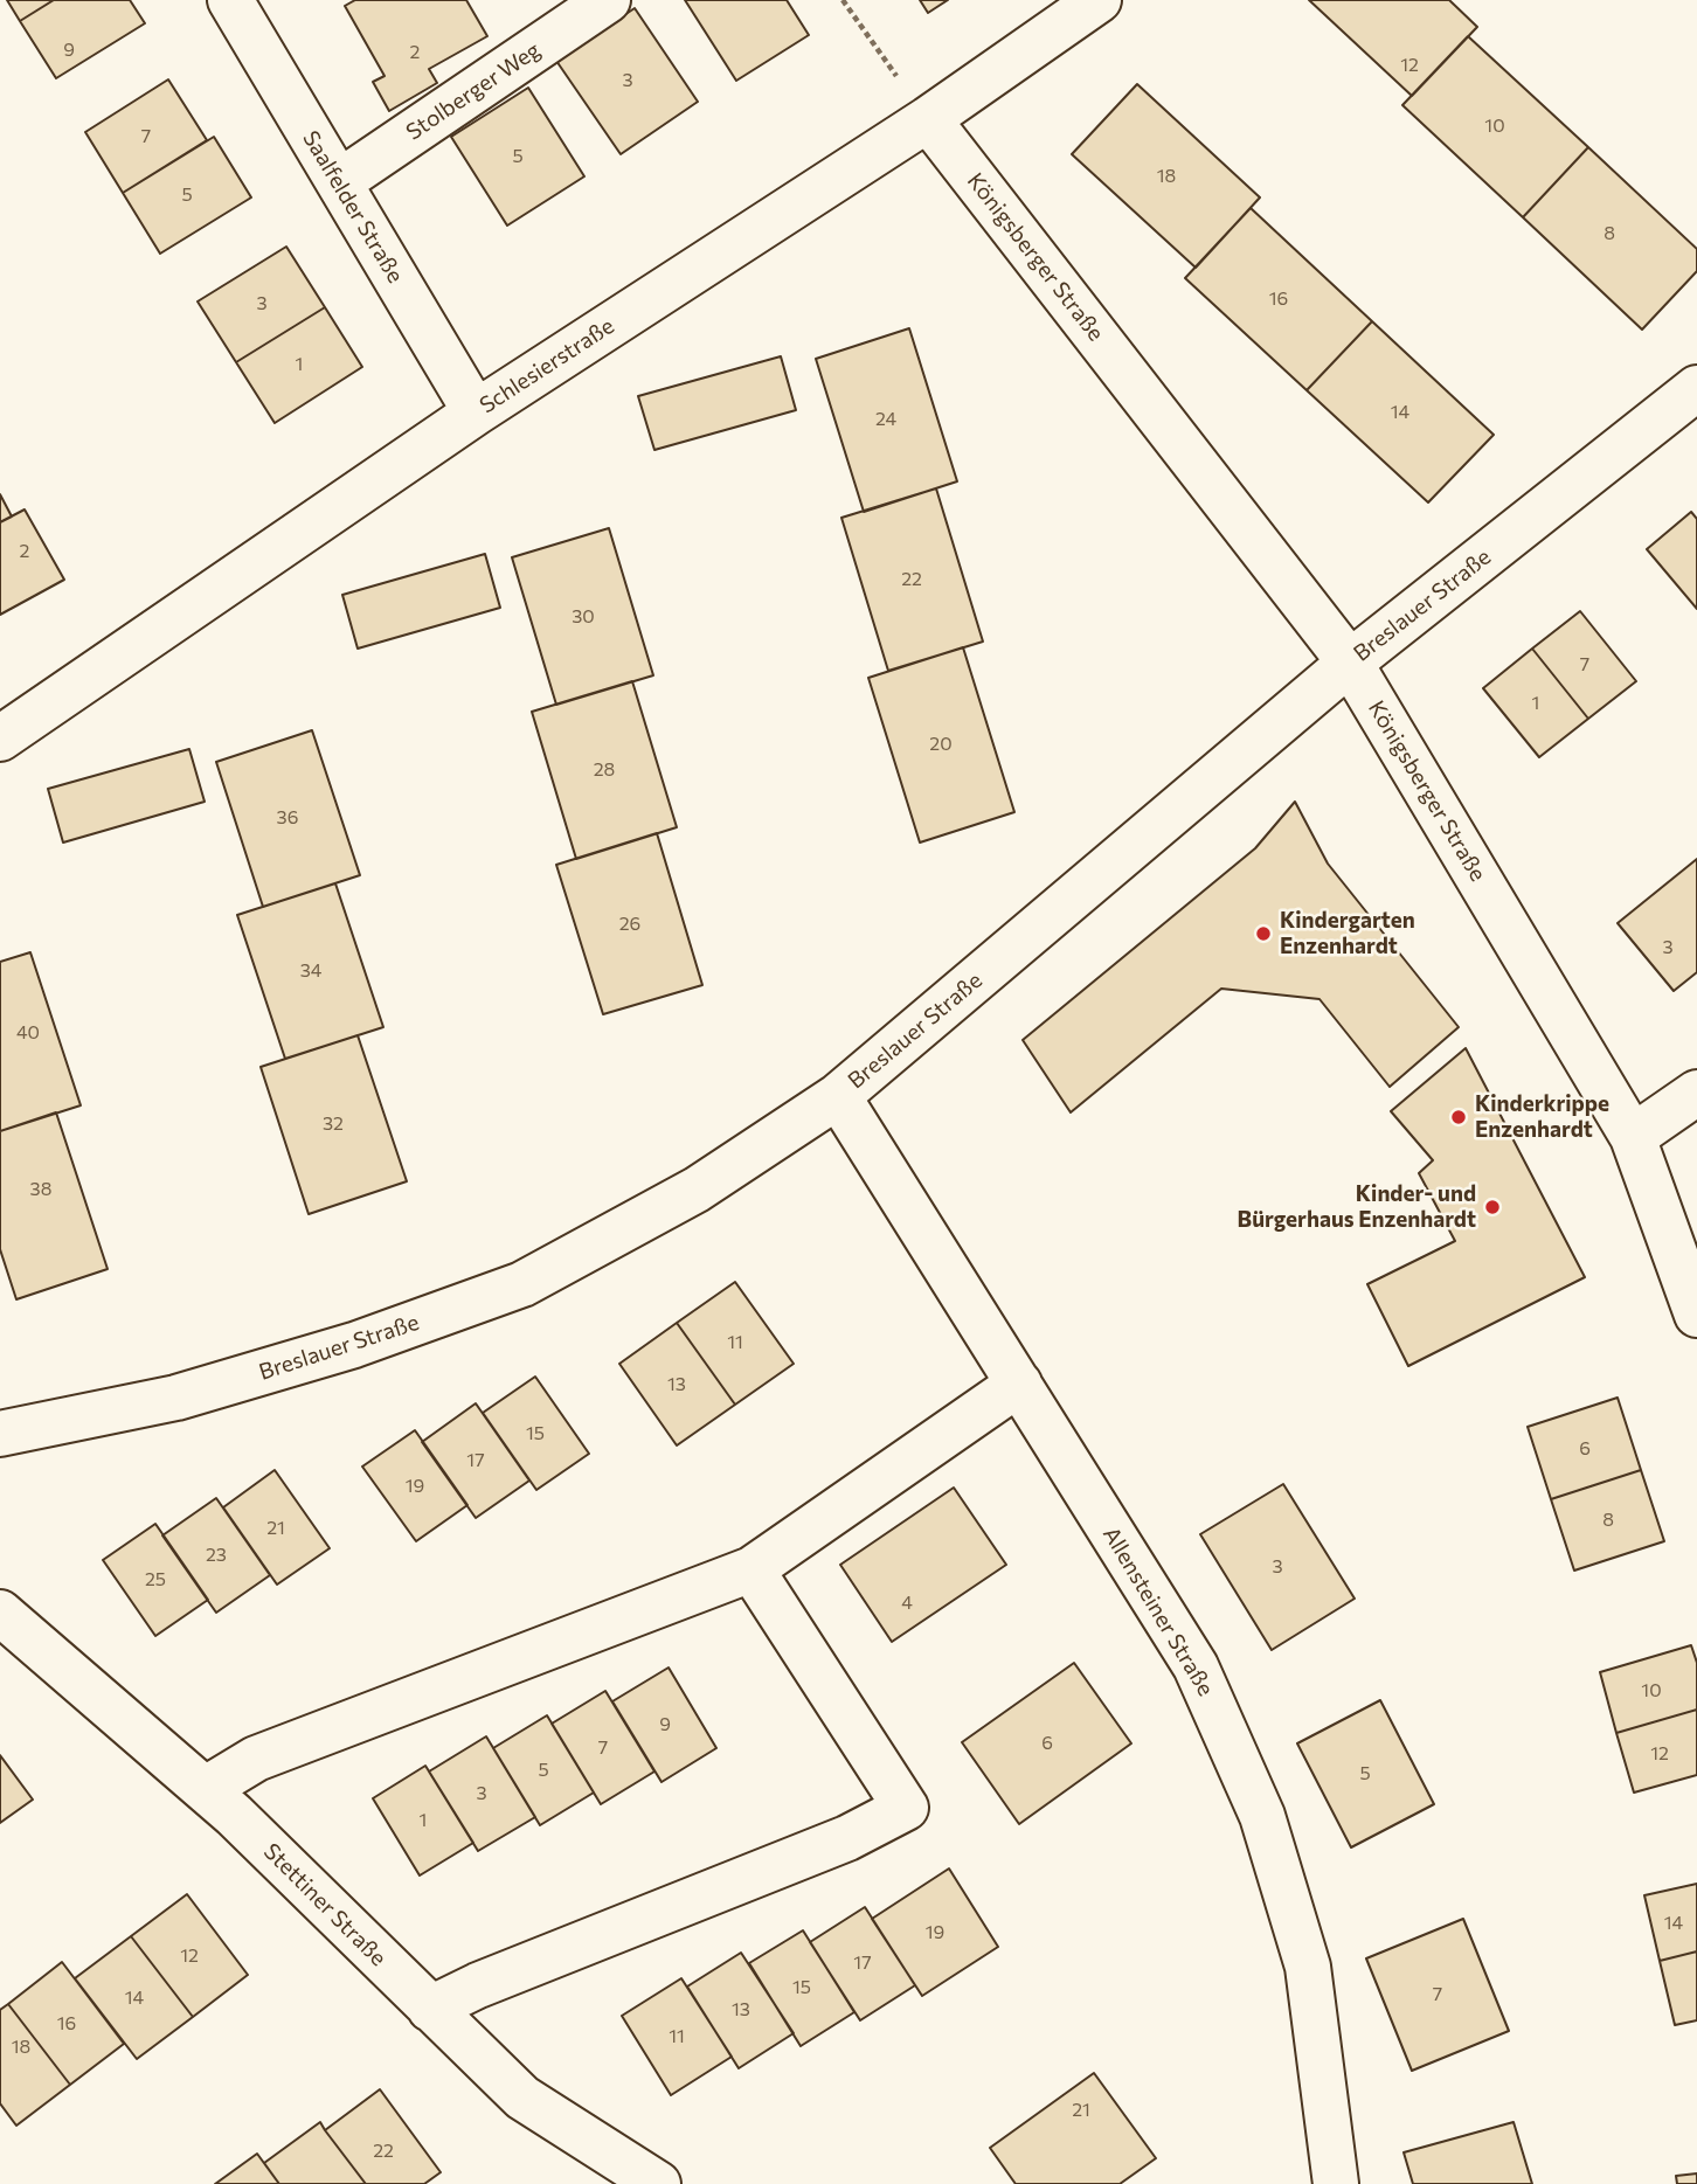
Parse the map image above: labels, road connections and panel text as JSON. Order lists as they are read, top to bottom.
{
  "streets": {
    "street": [
      "Stolberger Weg",
      "Saalfelder Straße",
      "Königsberger Straße",
      "Schlesierstraße",
      "Breslauer Straße",
      "Allensteiner Straße",
      "Stettiner Straße"
    ]
  },
  "crossings": [
    ["Stolberger Weg", "Saalfelder Straße"],
    ["Saalfelder Straße", "Schlesierstraße"],
    ["Königsberger Straße", "Schlesierstraße"],
    ["Königsberger Straße", "Breslauer Straße"],
    ["Breslauer Straße", "Allensteiner Straße"]
  ],
  "places": ["Kindergarten Enzenhardt", "Kinderkrippe Enzenhardt", "Kinder- und Bürgerhaus Enzenhardt"],
  "house_numbers": [
    "9",
    "2",
    "12",
    "3",
    "10",
    "7",
    "5",
    "18",
    "5",
    "8",
    "16",
    "3",
    "1",
    "14",
    "24",
    "2",
    "22",
    "30",
    "7",
    "1",
    "20",
    "28",
    "36",
    "26",
    "3",
    "34",
    "40",
    "32",
    "38",
    "11",
    "13",
    "15",
    "6",
    "17",
    "19",
    "8",
    "21",
    "23",
    "3",
    "25",
    "4",
    "10",
    "9",
    "6",
    "7",
    "12",
    "5",
    "5",
    "3",
    "1",
    "14",
    "19",
    "12",
    "17",
    "15",
    "7",
    "14",
    "13",
    "16",
    "11",
    "18",
    "21",
    "22"
  ]
}
